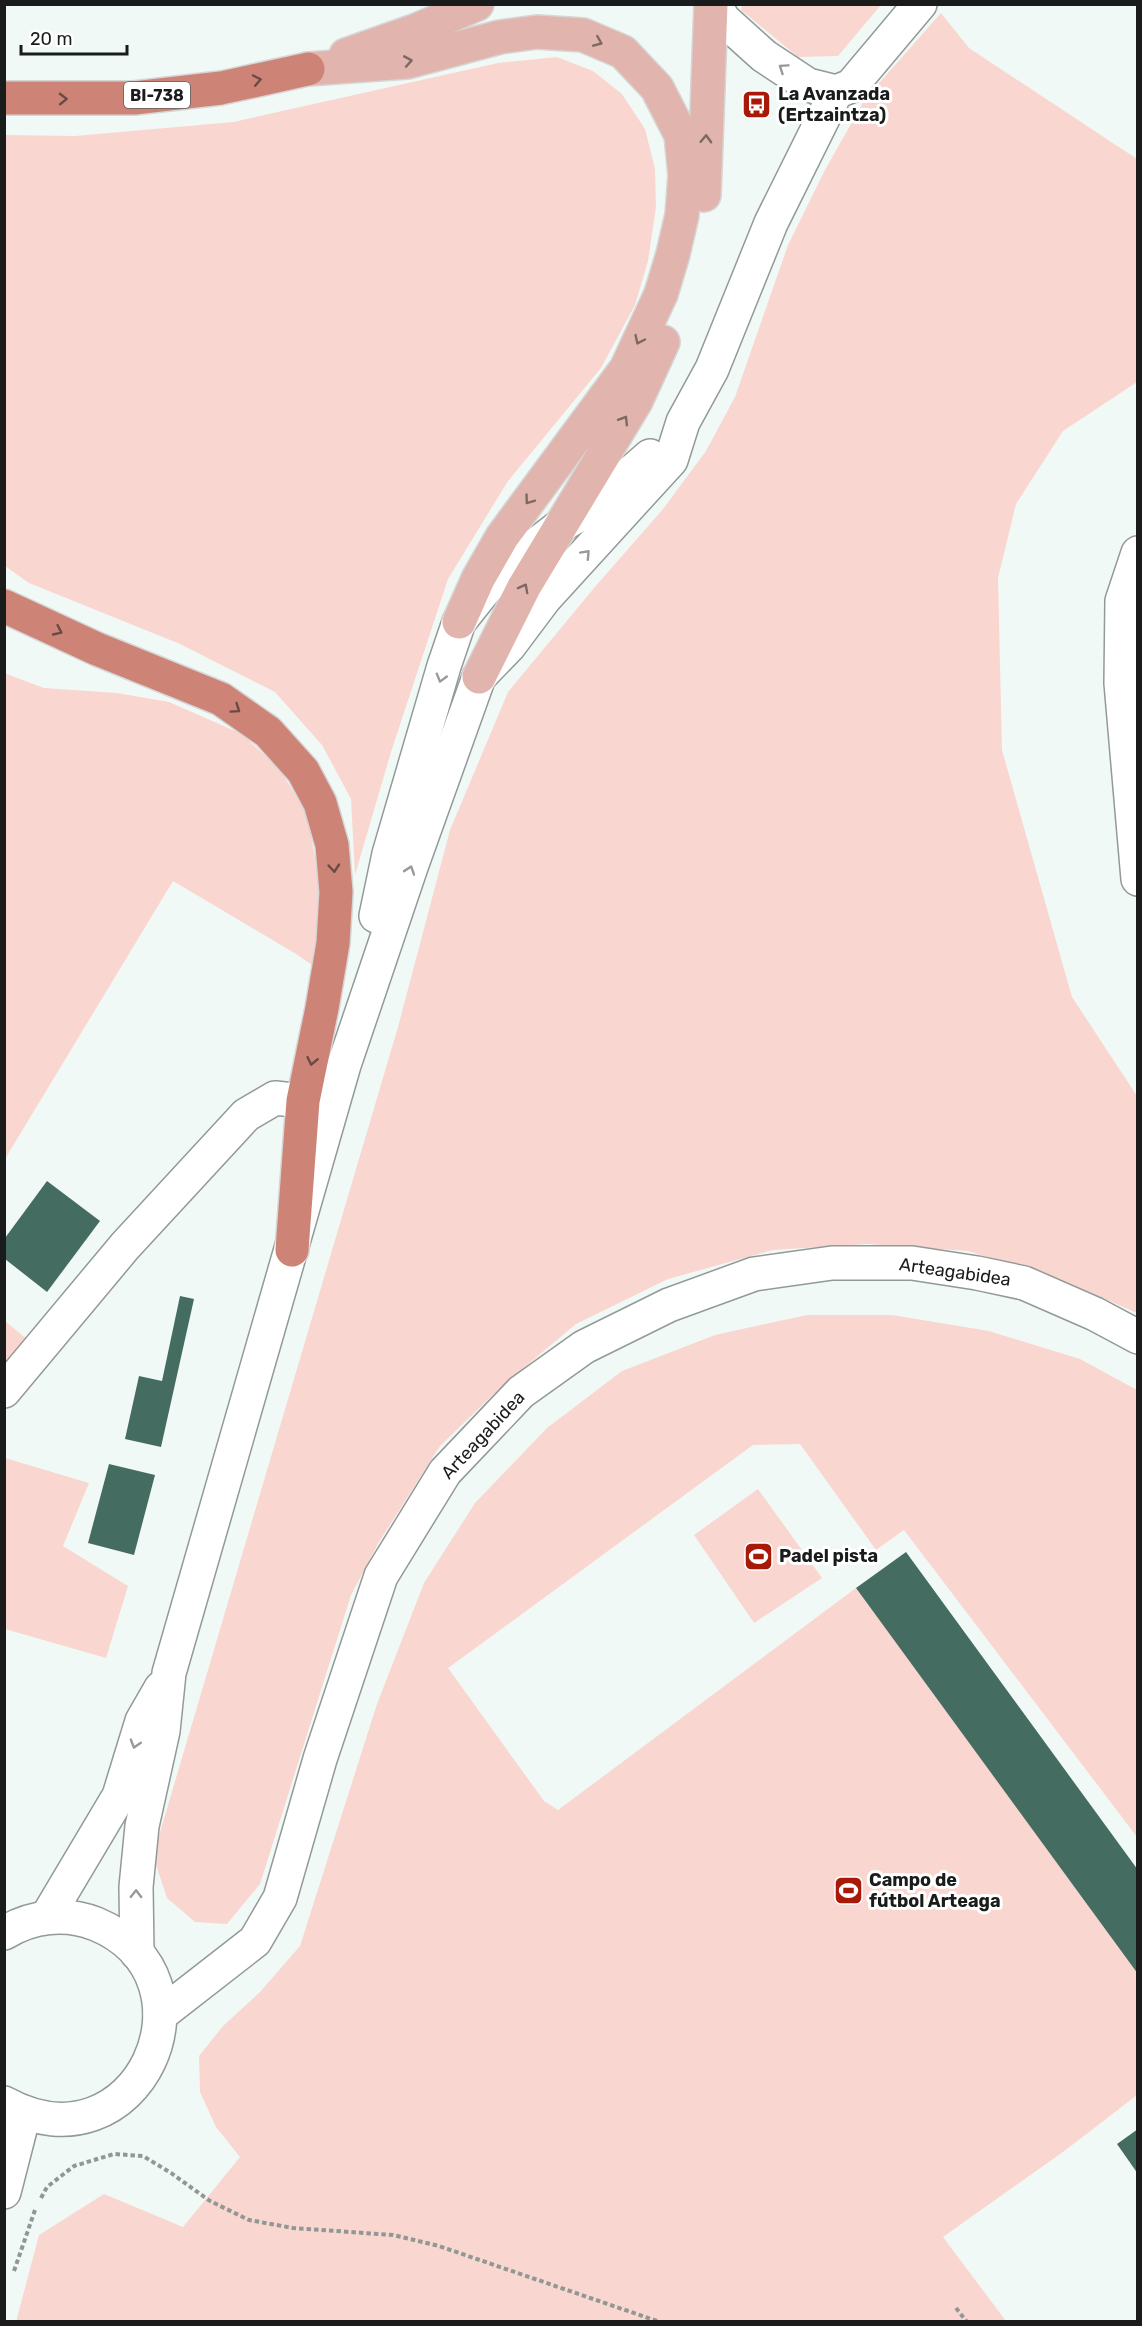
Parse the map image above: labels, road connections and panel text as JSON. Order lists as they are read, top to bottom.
{
  "streets": {
    "highway": ["BI-738"],
    "street": ["Arteagabidea"]
  },
  "places": {
    "bus stop": ["La Avanzada (Ertzaintza)"],
    "sports": ["Padel pista", "Campo de fútbol Arteaga"]
  },
  "scale_bar": "20 m"
}
